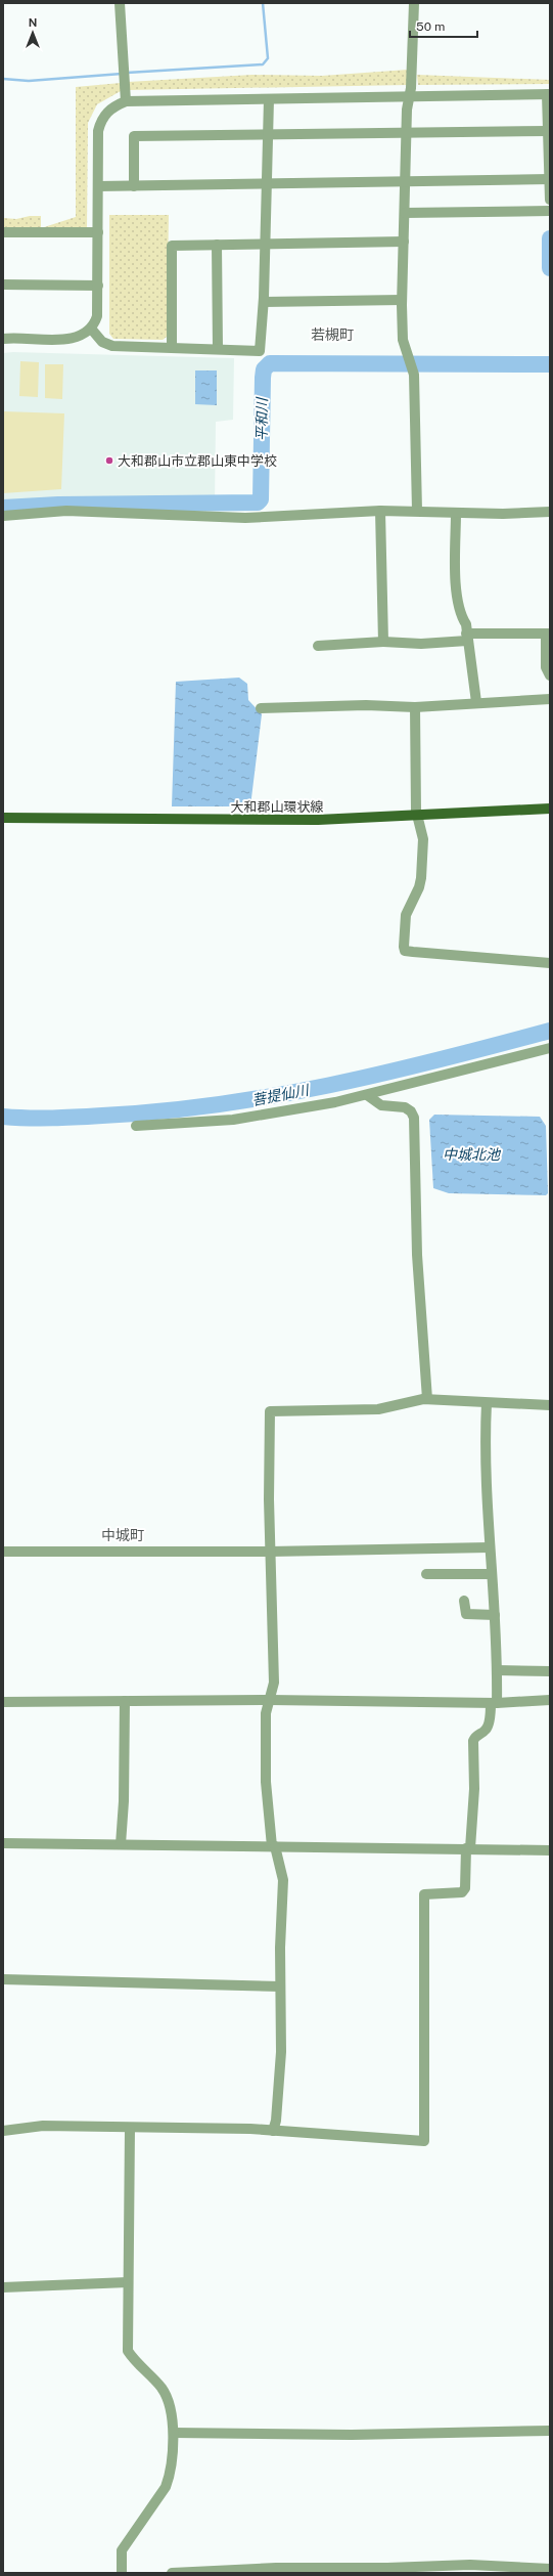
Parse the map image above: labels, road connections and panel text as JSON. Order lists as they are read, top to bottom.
{
  "streets": {
    "main road": ["大和郡山環状線"]
  },
  "districts": ["若槻町", "中城町"],
  "water": ["平和川", "菩提仙川", "中城北池"],
  "places": ["大和郡山市立郡山東中学校"],
  "scale_bar": "50 m",
  "north": "top"
}
